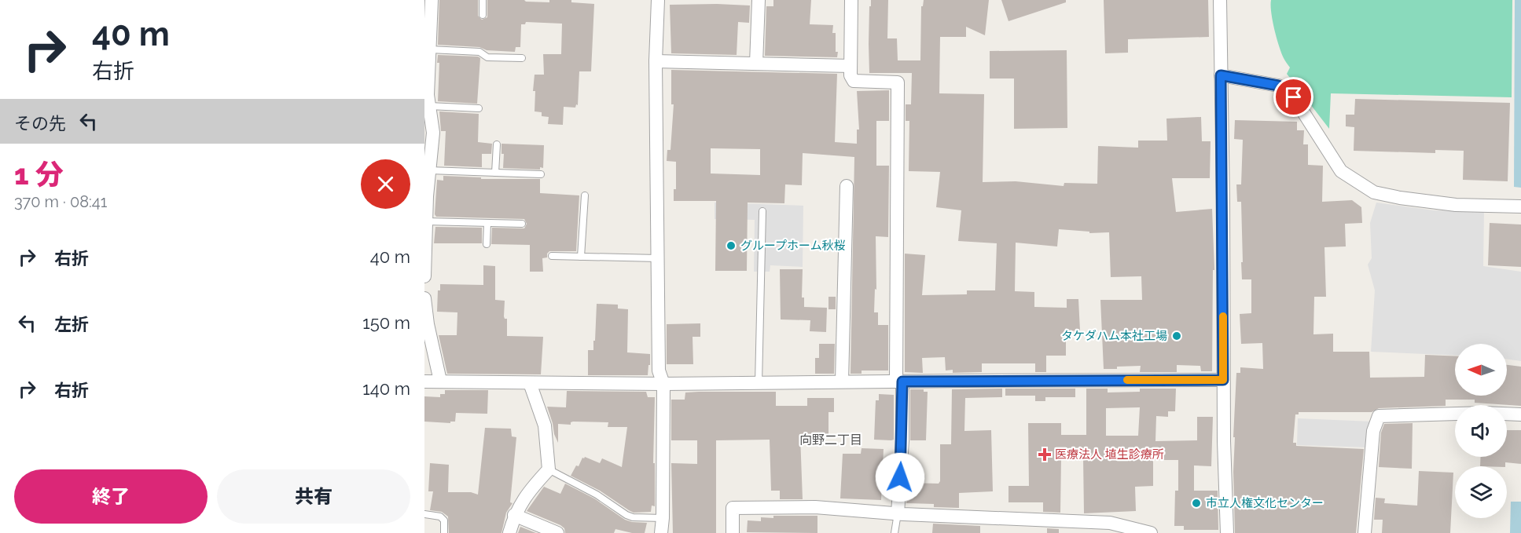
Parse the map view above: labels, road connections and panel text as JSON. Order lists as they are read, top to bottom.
{
  "districts": ["向野二丁目"],
  "places": {
    "other": ["グループホーム秋桜", "タケダハム本社工場", "市立人権文化センター"],
    "health": ["医療法人 埴生診療所"]
  },
  "north": "left",
  "page": {
    "turn": ["40 m", "右折"],
    "then": "その先",
    "heading": ["1 分", "370 m · 08:41"],
    "list": [
      {
        "name": "右折",
        "value": "40 m"
      },
      {
        "name": "左折",
        "value": "150 m"
      },
      {
        "name": "右折",
        "value": "140 m"
      }
    ],
    "buttons": ["終了", "共有"]
  }
}
